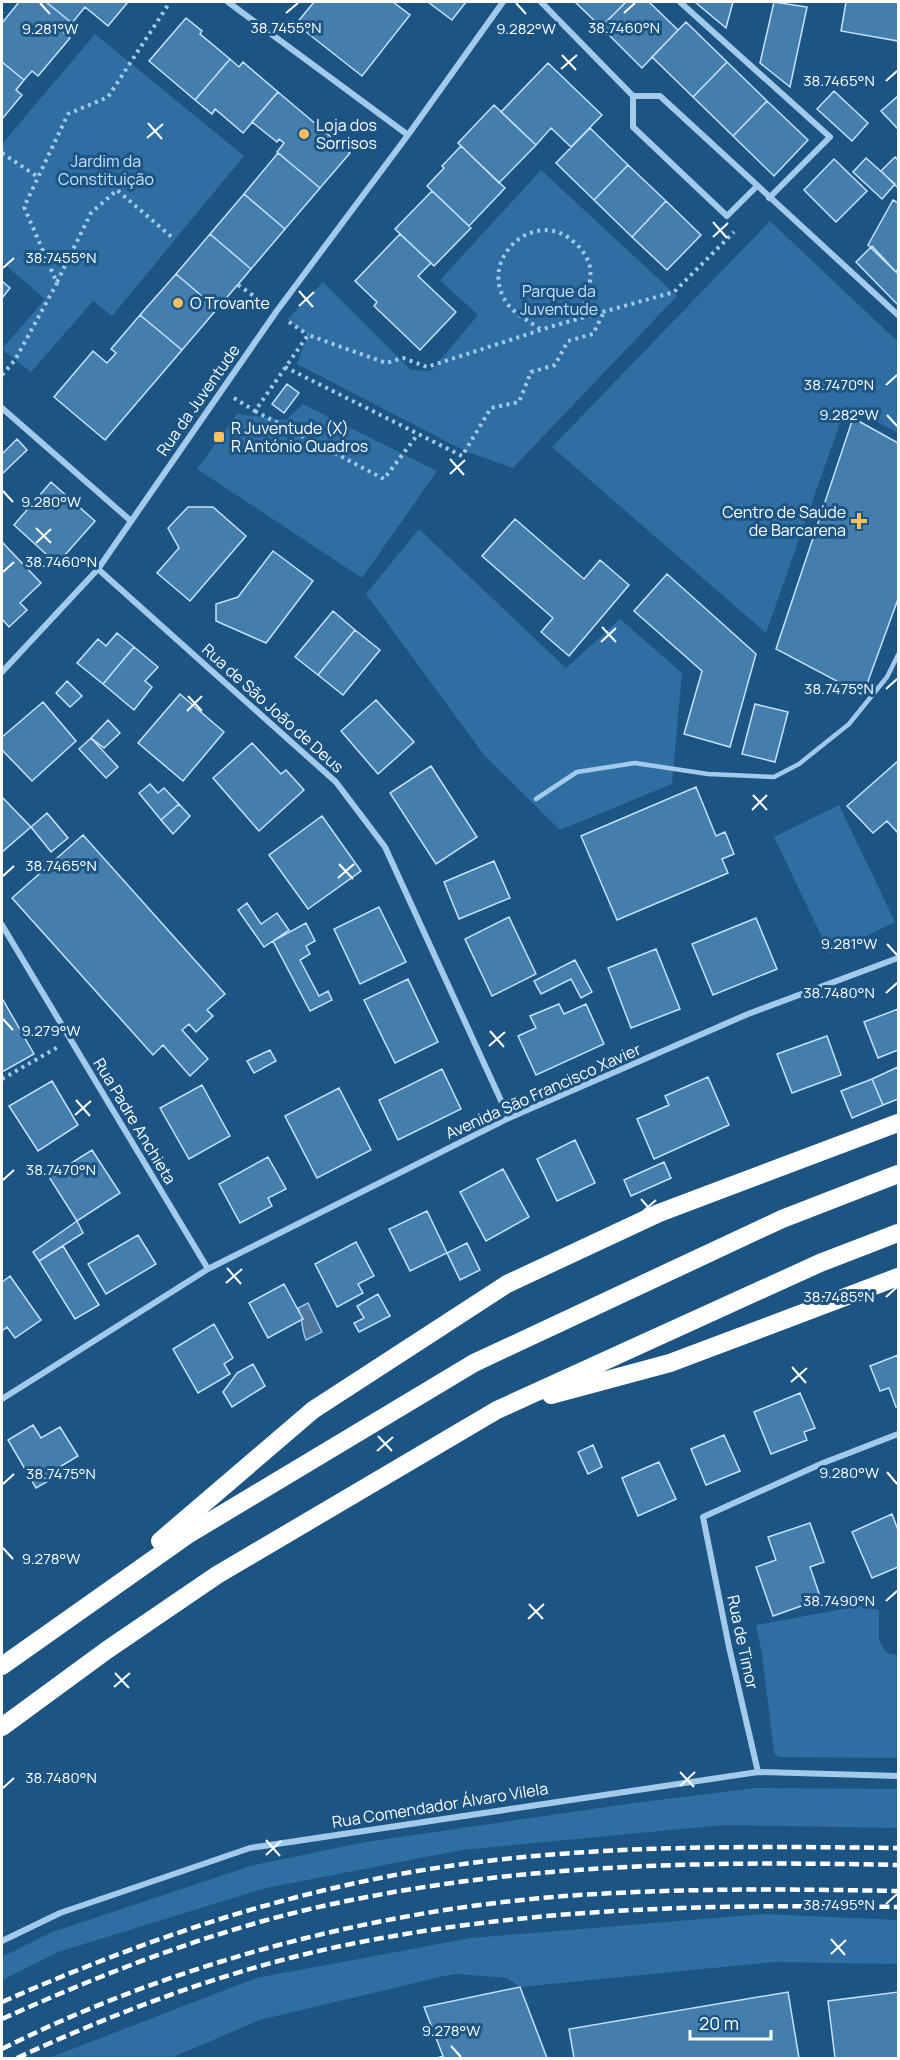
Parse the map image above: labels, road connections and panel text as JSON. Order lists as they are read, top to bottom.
{
  "streets": {
    "street": [
      "Rua da Juventude",
      "Rua de São João de Deus",
      "Avenida São Francisco Xavier",
      "Rua Padre Anchieta",
      "Rua de Timor",
      "Rua Comendador Álvaro Vilela"
    ]
  },
  "crossings": [
    ["Rua da Juventude", "Rua de São João de Deus"],
    ["Rua de São João de Deus", "Avenida São Francisco Xavier"],
    ["Avenida São Francisco Xavier", "Rua Padre Anchieta"],
    ["Rua de Timor", "Rua Comendador Álvaro Vilela"]
  ],
  "parks": ["Jardim da Constituição", "Parque da Juventude"],
  "places": {
    "other": ["Loja dos Sorrisos", "O Trovante"],
    "transit": ["R Juventude (X) R António Quadros"],
    "health": ["Centro de Saúde de Barcarena"]
  },
  "scale_bar": "20 m",
  "coordinates": [
    "38.7455°N",
    "38.7460°N",
    "9.281°W",
    "9.282°W",
    "38.7465°N",
    "38.7470°N",
    "9.280°W",
    "38.7475°N",
    "38.7480°N",
    "9.279°W",
    "38.7485°N",
    "9.278°W",
    "38.7490°N",
    "38.7495°N"
  ]
}
